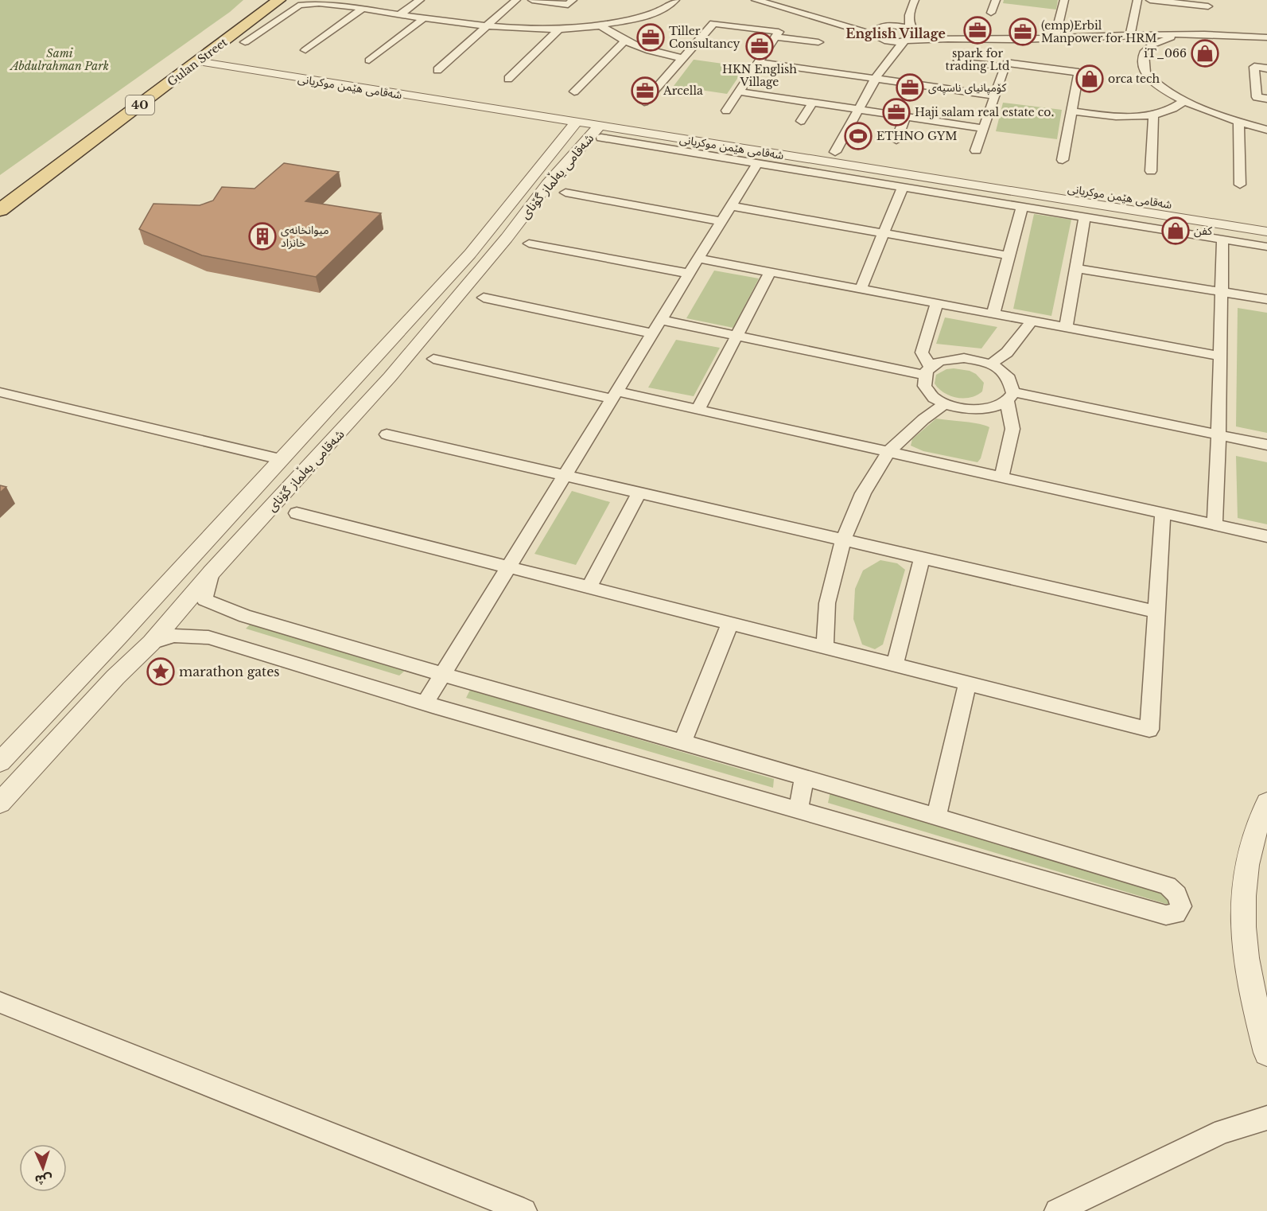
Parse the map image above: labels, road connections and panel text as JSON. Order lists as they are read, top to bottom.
{
  "streets": {
    "main road": ["Gulan Street", "40"],
    "street": ["شەقامی هێمن موکریانی", "شەقامی یەڵماز گۆنای"]
  },
  "crossings": [
    ["Gulan Street", "شەقامی هێمن موکریانی"],
    ["شەقامی هێمن موکریانی", "شەقامی یەڵماز گۆنای"]
  ],
  "districts": ["English Village"],
  "parks": ["Sami Abdulrahman Park"],
  "places": {
    "office": [
      "spark for trading Ltd",
      "(emp)Erbil Manpower for HRM",
      "Tiller Consultancy",
      "HKN English Village",
      "کۆمپانیای ناسپەی",
      "Arcella",
      "Haji salam real estate co."
    ],
    "shop": ["iT_066", "orca tech", "كفن"],
    "sports": ["ETHNO GYM"],
    "building": ["میوانخانەی خانزاد"],
    "place": ["marathon gates"]
  },
  "north": "bottom"
}
